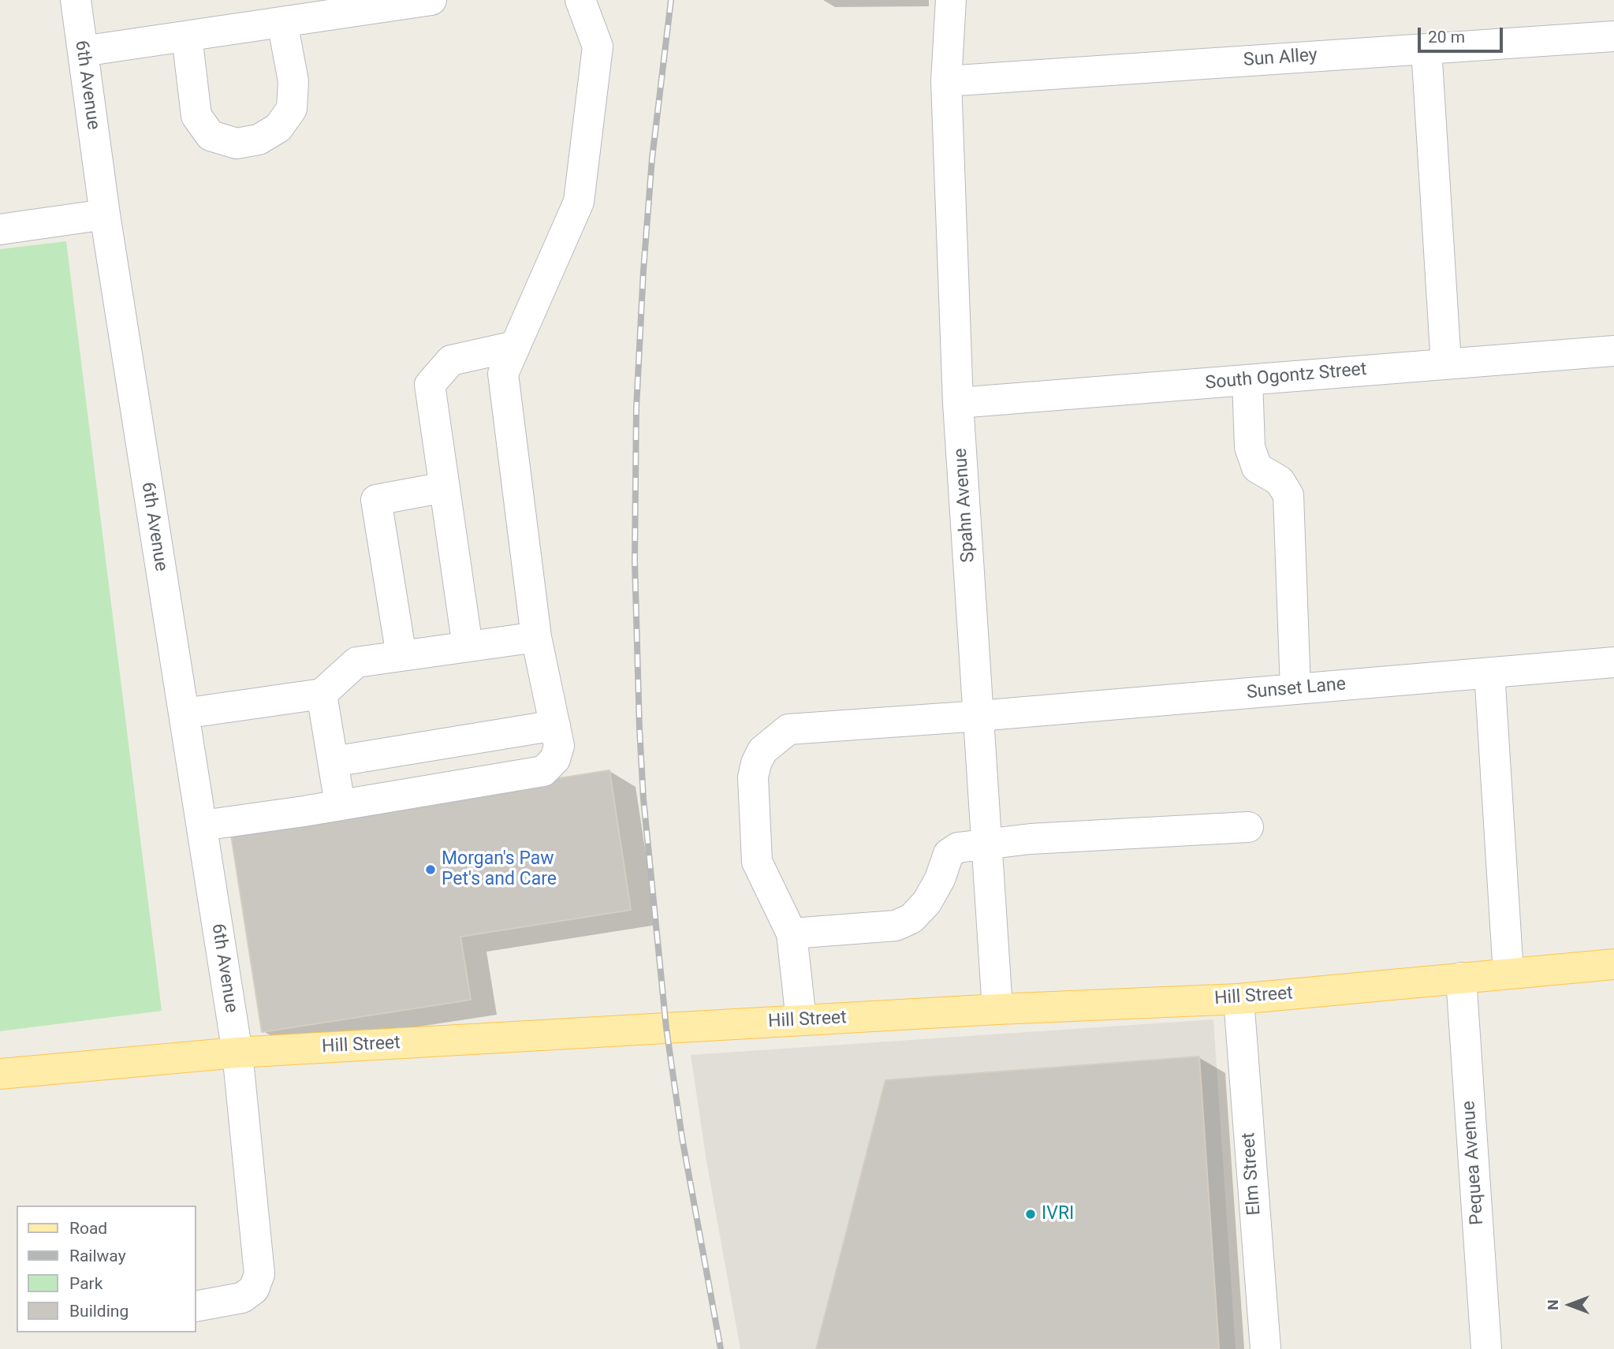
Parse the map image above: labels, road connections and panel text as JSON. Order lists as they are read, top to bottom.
{
  "streets": {
    "main road": ["Hill Street"],
    "street": [
      "Sun Alley",
      "6th Avenue",
      "South Ogontz Street",
      "Spahn Avenue",
      "Sunset Lane",
      "Pequea Avenue",
      "Elm Street"
    ]
  },
  "crossings": [
    ["Sun Alley", "Spahn Avenue"],
    ["6th Avenue", "Hill Street"],
    ["South Ogontz Street", "Spahn Avenue"],
    ["Spahn Avenue", "Sunset Lane"],
    ["Spahn Avenue", "Hill Street"],
    ["Sunset Lane", "Hill Street"],
    ["Hill Street", "Pequea Avenue"],
    ["Hill Street", "Elm Street"]
  ],
  "places": ["Morgan's Paw Pet's and Care", "IVRI"],
  "legend": [
    "Road",
    "Railway",
    "Park",
    "Building"
  ],
  "scale_bar": "20 m",
  "north": "left"
}
